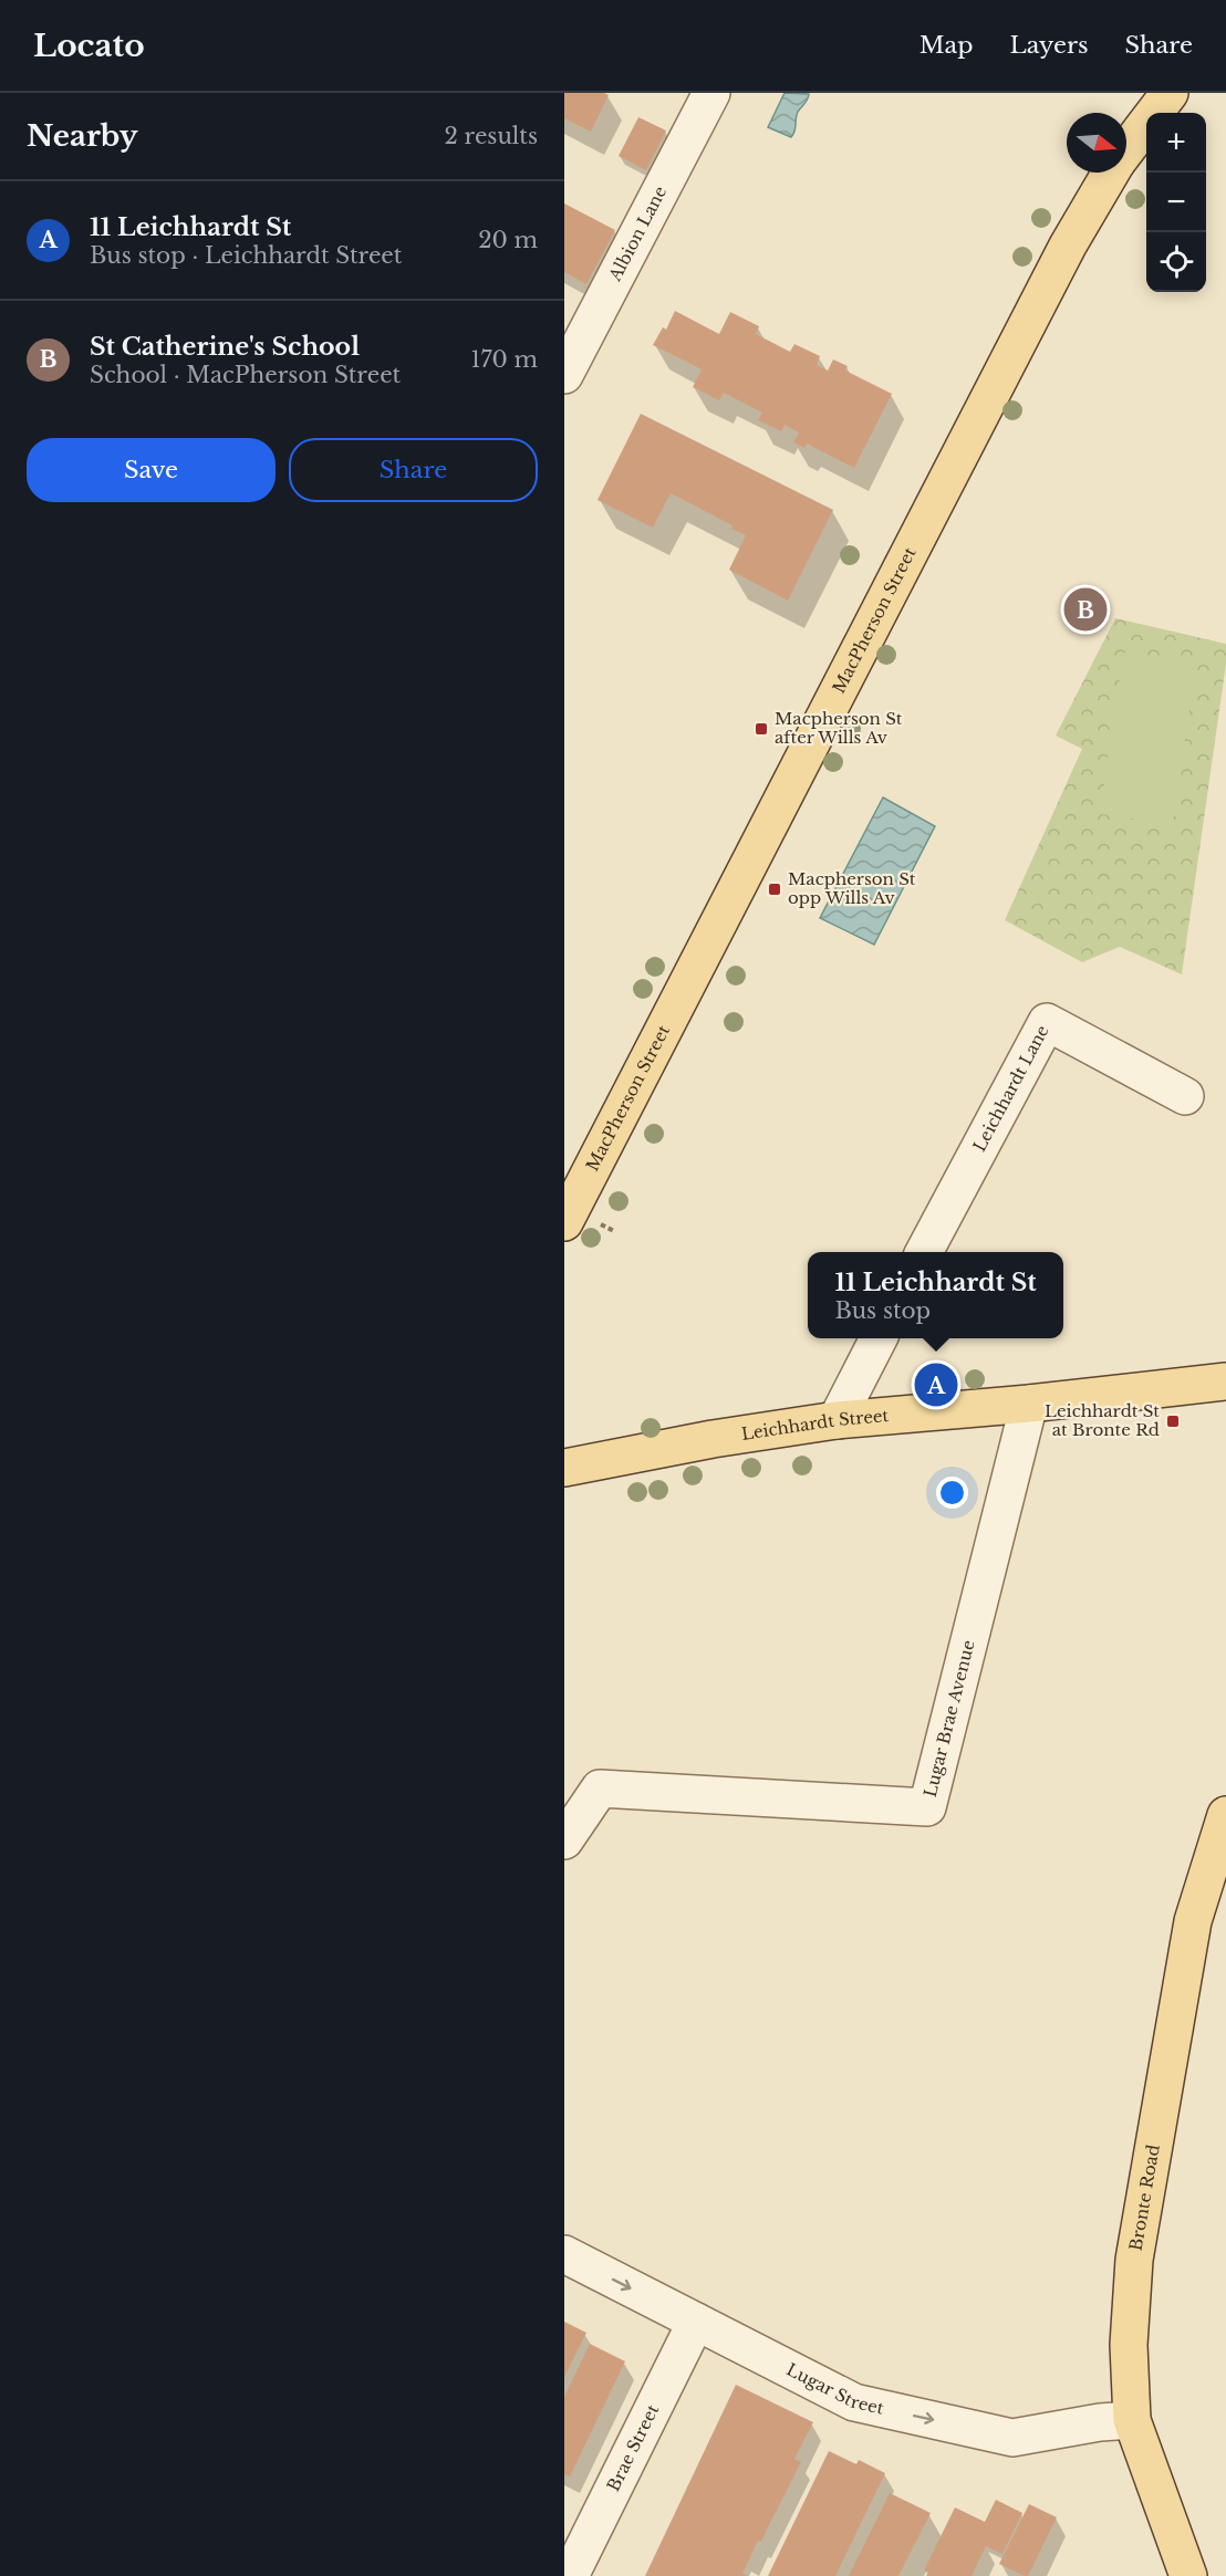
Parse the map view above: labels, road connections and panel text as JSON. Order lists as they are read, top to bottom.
{
  "streets": {
    "main road": ["MacPherson Street", "Leichhardt Street", "Bronte Road"],
    "street": [
      "Albion Lane",
      "Leichhardt Lane",
      "Lugar Brae Avenue",
      "Lugar Street",
      "Brae Street"
    ]
  },
  "crossings": [
    ["Leichhardt Street", "Lugar Brae Avenue"],
    ["Bronte Road", "Lugar Street"],
    ["Lugar Street", "Brae Street"]
  ],
  "one_way": ["Lugar Street"],
  "places": {
    "transit": ["Macpherson St after Wills Av", "Macpherson St opp Wills Av", "Leichhardt St at Bronte Rd"]
  },
  "north": "right",
  "page": {
    "header": "Locato",
    "nav": ["Map", "Layers", "Share"],
    "heading": ["Nearby", "2 results"],
    "map_buttons": ["+", "−"],
    "list": [
      {
        "mark": "A",
        "name": "11 Leichhardt St",
        "note": "Bus stop · Leichhardt Street",
        "value": "20 m"
      },
      {
        "mark": "B",
        "name": "St Catherine's School",
        "note": "School · MacPherson Street",
        "value": "170 m"
      }
    ],
    "buttons": ["Save", "Share"],
    "pins": ["B", "A"],
    "popup": ["11 Leichhardt St", "Bus stop"]
  }
}
